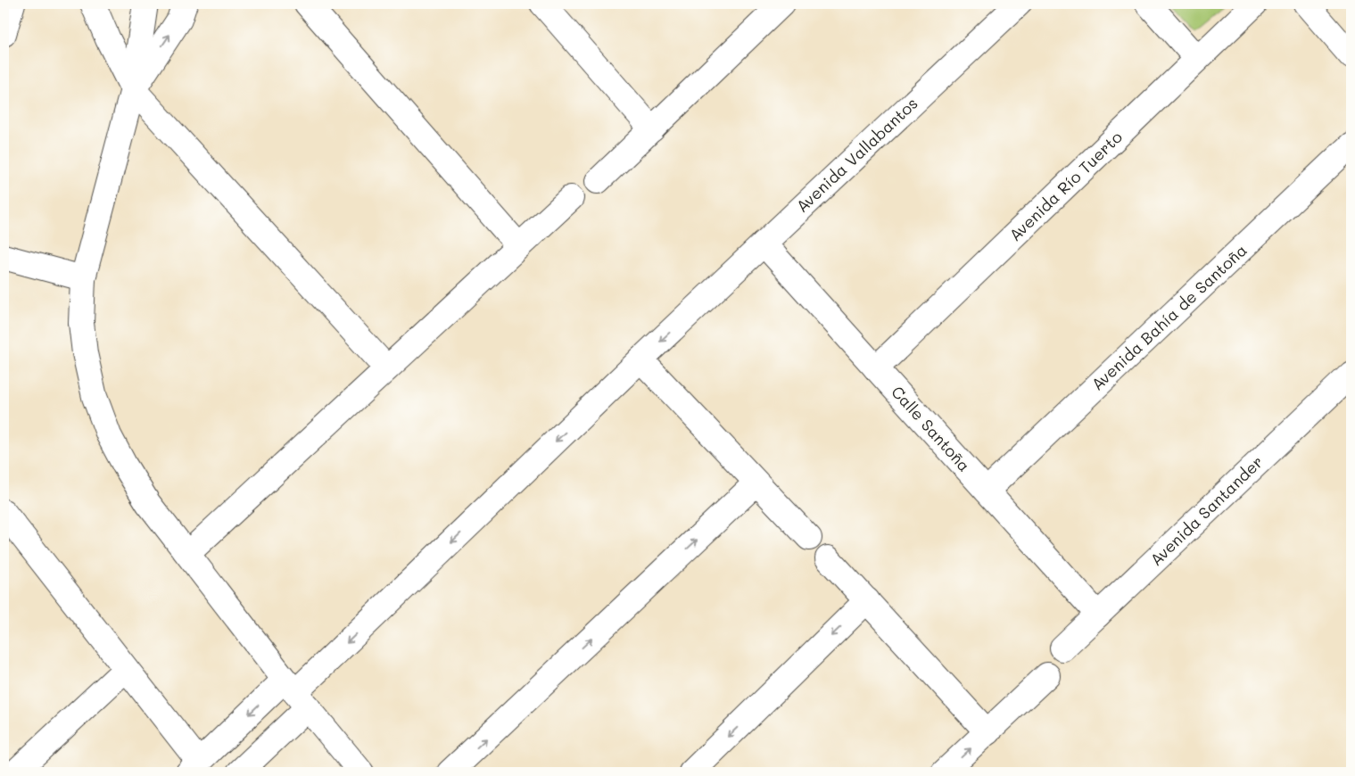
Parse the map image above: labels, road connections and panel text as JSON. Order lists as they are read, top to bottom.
{
  "streets": {
    "street": [
      "Avenida Vallabantos",
      "Avenida Río Tuerto",
      "Avenida Bahía de Santoña",
      "Calle Santoña",
      "Avenida Santander"
    ]
  },
  "crossings": [
    ["Avenida Vallabantos", "Calle Santoña"],
    ["Avenida Río Tuerto", "Calle Santoña"],
    ["Avenida Bahía de Santoña", "Calle Santoña"],
    ["Calle Santoña", "Avenida Santander"]
  ]
}
